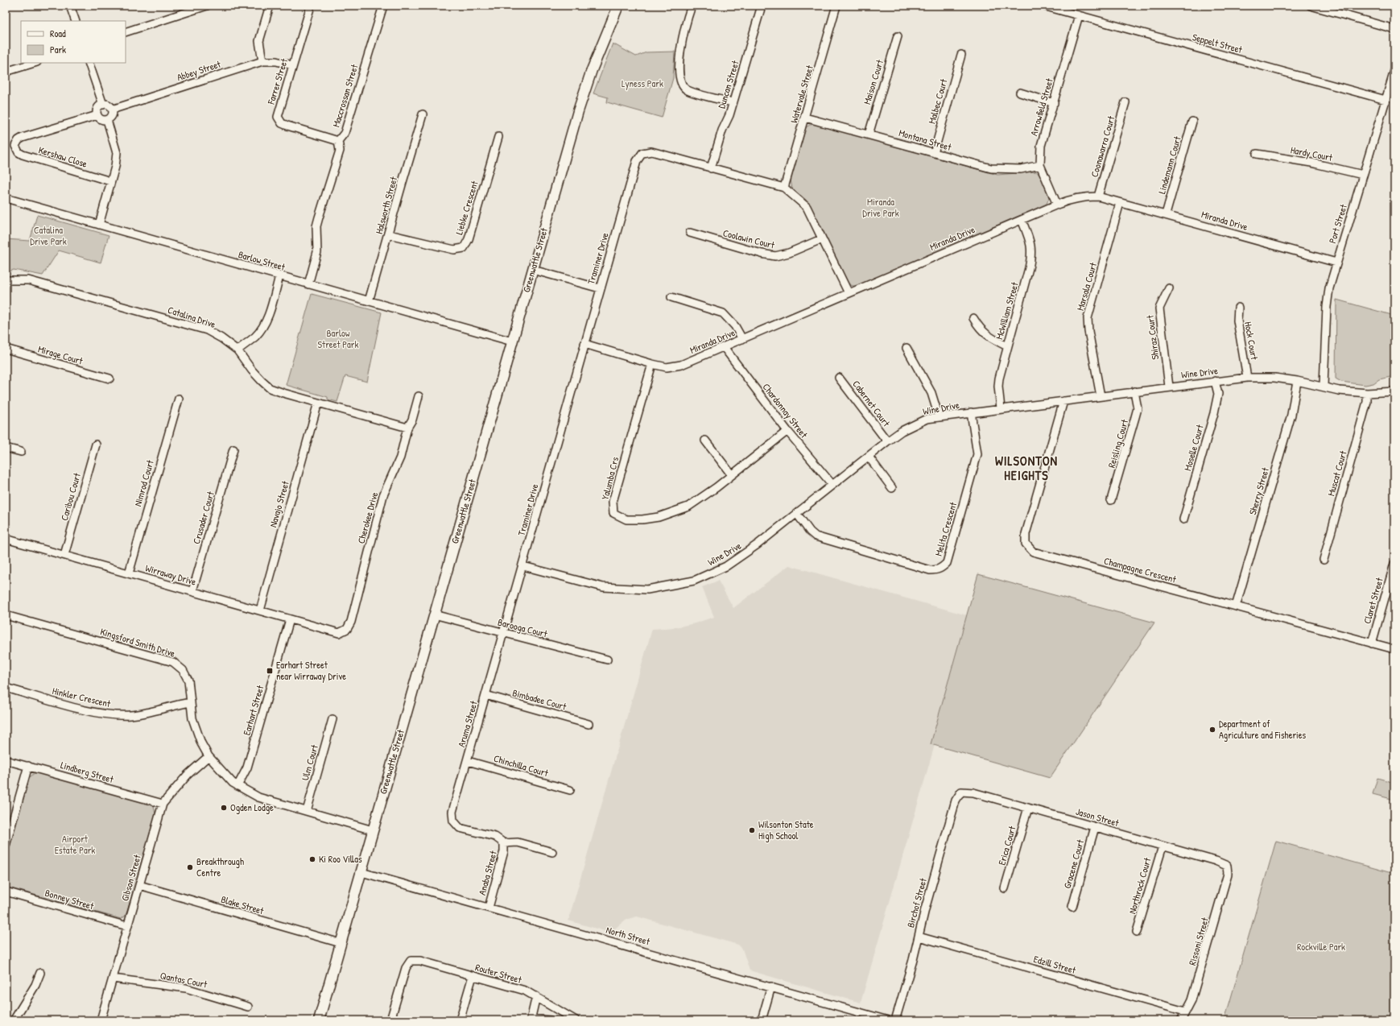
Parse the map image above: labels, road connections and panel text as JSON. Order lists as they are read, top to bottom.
{
  "streets": {
    "main road": ["Greenwattle Street"],
    "street": [
      "Seppelt Street",
      "Abbey Street",
      "Farrer Street",
      "Maison Court",
      "Duncan Street",
      "Watervale Street",
      "Maccrossan Street",
      "Malbec Court",
      "Arrowfield Street",
      "Montana Street",
      "Coonawarra Court",
      "Hardy Court",
      "Kershaw Close",
      "Lindemann Court",
      "Halsworth Street",
      "Liebke Crescent",
      "Miranda Drive",
      "Port Street",
      "Coolawin Court",
      "Traminer Drive",
      "Barlow Street",
      "Marsala Court",
      "McWilliam Street",
      "Catalina Drive",
      "Shiraz Court",
      "Hock Court",
      "Mirage Court",
      "Wine Drive",
      "Cabernet Court",
      "Chardonnay Street",
      "Reisling Court",
      "Moselle Court",
      "Muscat Court",
      "Yalumba Crs",
      "Nimrod Court",
      "Sherry Street",
      "Caribou Court",
      "Navajo Street",
      "Crusader Court",
      "Cherokee Drive",
      "Melita Crescent",
      "Champagne Crescent",
      "Wirraway Drive",
      "Claret Street",
      "Barooga Court",
      "Kingsford Smith Drive",
      "Hinkler Crescent",
      "Bimbadee Court",
      "Earhart Street",
      "Aruma Street",
      "Ulm Court",
      "Chinchilla Court",
      "Lindberg Street",
      "Jason Street",
      "Erica Court",
      "Gracene Court",
      "Anaba Street",
      "Gibson Street",
      "Northrock Court",
      "Bonney Street",
      "Birchof Street",
      "Blake Street",
      "North Street",
      "Rissoni Street",
      "Edzill Street",
      "Router Street",
      "Qantas Court"
    ]
  },
  "crossings": [
    ["Seppelt Street", "Arrowfield Street"],
    ["Seppelt Street", "Port Street"],
    ["Abbey Street", "Farrer Street"],
    ["Abbey Street", "Kershaw Close"],
    ["Farrer Street", "Maccrossan Street"],
    ["Maison Court", "Montana Street"],
    ["Duncan Street", "Traminer Drive"],
    ["Watervale Street", "Montana Street"],
    ["Watervale Street", "Traminer Drive"],
    ["Maccrossan Street", "Barlow Street"],
    ["Malbec Court", "Montana Street"],
    ["Arrowfield Street", "Montana Street"],
    ["Arrowfield Street", "Miranda Drive"],
    ["Coonawarra Court", "Miranda Drive"],
    ["Hardy Court", "Port Street"],
    ["Lindemann Court", "Miranda Drive"],
    ["Halsworth Street", "Liebke Crescent"],
    ["Halsworth Street", "Barlow Street"],
    ["Miranda Drive", "Port Street"],
    ["Miranda Drive", "Traminer Drive"],
    ["Miranda Drive", "Marsala Court"],
    ["Miranda Drive", "McWilliam Street"],
    ["Miranda Drive", "Chardonnay Street"],
    ["Miranda Drive", "Yalumba Crs"],
    ["Port Street", "Wine Drive"],
    ["Coolawin Court", "Traminer Drive"],
    ["Traminer Drive", "Wine Drive"],
    ["Traminer Drive", "Barooga Court"],
    ["Traminer Drive", "Aruma Street"],
    ["Greenwattle Street", "Barlow Street"],
    ["Greenwattle Street", "Barooga Court"],
    ["Greenwattle Street", "Kingsford Smith Drive"],
    ["Greenwattle Street", "Blake Street"],
    ["Greenwattle Street", "North Street"],
    ["Marsala Court", "Wine Drive"],
    ["McWilliam Street", "Wine Drive"],
    ["Catalina Drive", "Navajo Street"],
    ["Catalina Drive", "Cherokee Drive"],
    ["Shiraz Court", "Wine Drive"],
    ["Hock Court", "Wine Drive"],
    ["Wine Drive", "Cabernet Court"],
    ["Wine Drive", "Chardonnay Street"],
    ["Wine Drive", "Reisling Court"],
    ["Wine Drive", "Moselle Court"],
    ["Wine Drive", "Muscat Court"],
    ["Wine Drive", "Sherry Street"],
    ["Wine Drive", "Melita Crescent"],
    ["Wine Drive", "Champagne Crescent"],
    ["Chardonnay Street", "Yalumba Crs"],
    ["Nimrod Court", "Wirraway Drive"],
    ["Sherry Street", "Champagne Crescent"],
    ["Caribou Court", "Wirraway Drive"],
    ["Navajo Street", "Wirraway Drive"],
    ["Crusader Court", "Wirraway Drive"],
    ["Cherokee Drive", "Wirraway Drive"],
    ["Champagne Crescent", "Claret Street"],
    ["Wirraway Drive", "Earhart Street"],
    ["Barooga Court", "Aruma Street"],
    ["Kingsford Smith Drive", "Hinkler Crescent"],
    ["Kingsford Smith Drive", "Earhart Street"],
    ["Kingsford Smith Drive", "Ulm Court"],
    ["Kingsford Smith Drive", "Gibson Street"],
    ["Bimbadee Court", "Aruma Street"],
    ["Aruma Street", "Chinchilla Court"],
    ["Aruma Street", "Anaba Street"],
    ["Lindberg Street", "Gibson Street"],
    ["Jason Street", "Erica Court"],
    ["Jason Street", "Gracene Court"],
    ["Jason Street", "Northrock Court"],
    ["Jason Street", "Birchof Street"],
    ["Jason Street", "Rissoni Street"],
    ["Anaba Street", "North Street"],
    ["Gibson Street", "Bonney Street"],
    ["Gibson Street", "Blake Street"],
    ["Gibson Street", "Qantas Court"],
    ["Birchof Street", "Edzill Street"],
    ["Rissoni Street", "Edzill Street"]
  ],
  "districts": ["WILSONTON HEIGHTS"],
  "parks": [
    "Lyness Park",
    "Miranda Drive Park",
    "Catalina Drive Park",
    "Barlow Street Park",
    "Airport Estate Park",
    "Rockville Park"
  ],
  "places": {
    "transit": ["Earhart Street near Wirraway Drive"],
    "other": [
      "Department of Agriculture and Fisheries",
      "Ogden Lodge",
      "Wilsonton State High School",
      "Ki Roo Villas",
      "Breakthrough Centre"
    ]
  },
  "legend": ["Road", "Park"]
}
